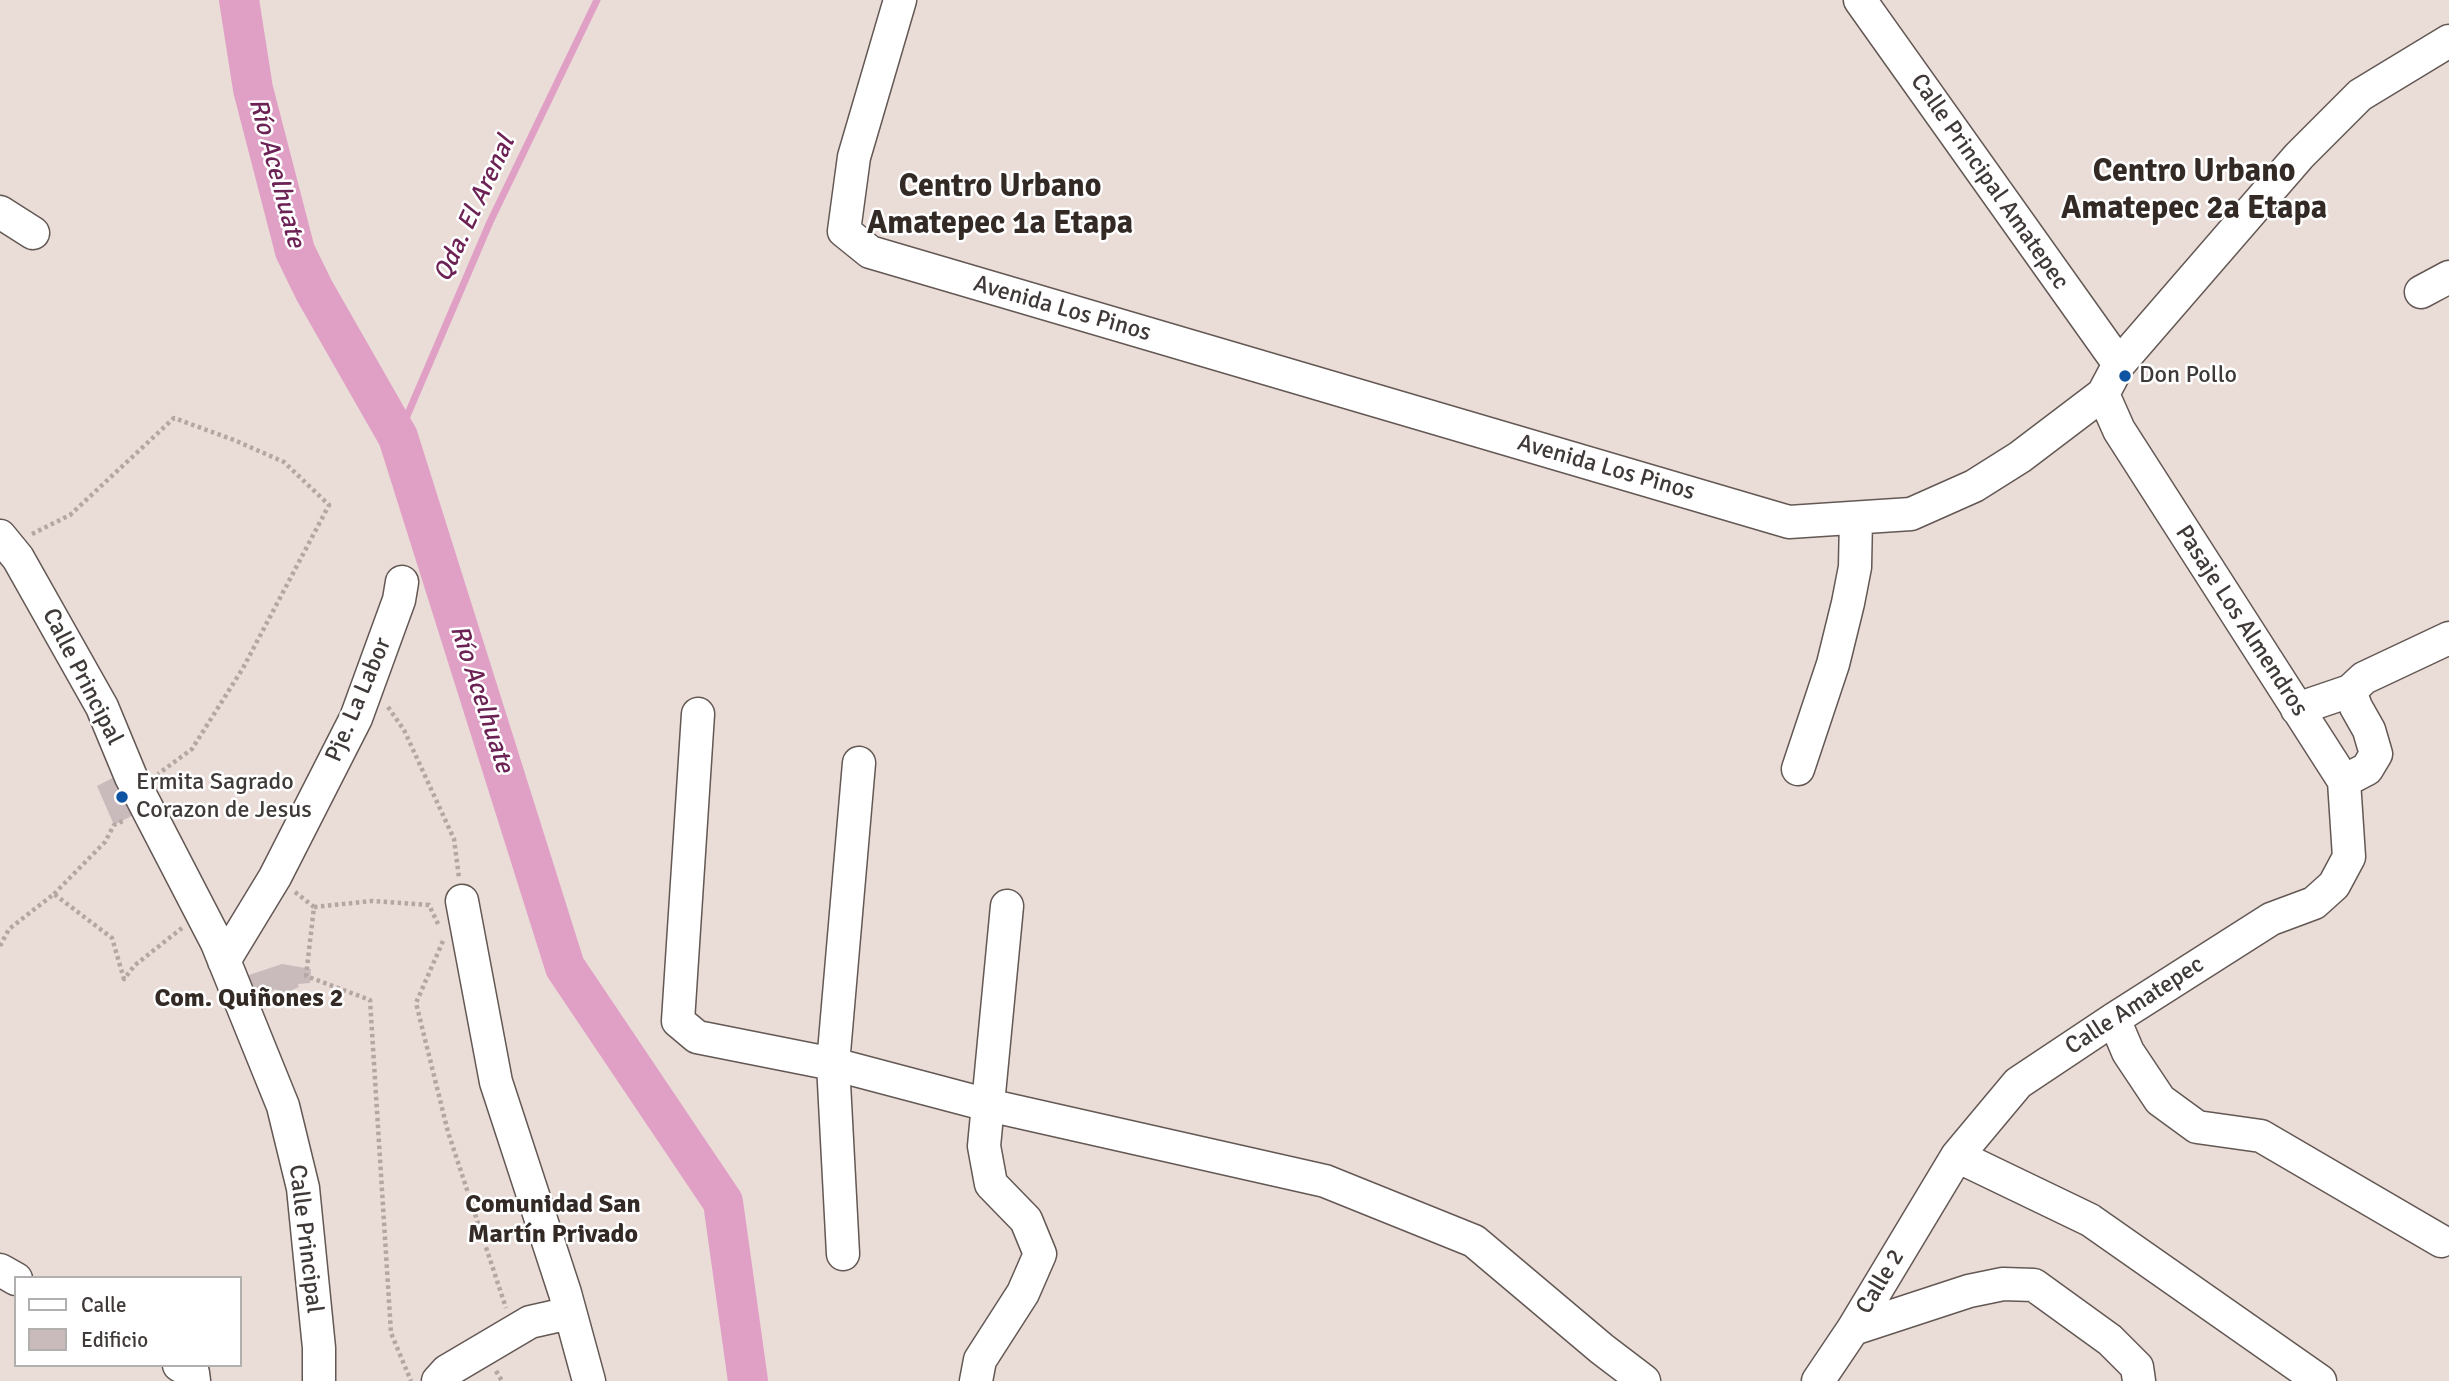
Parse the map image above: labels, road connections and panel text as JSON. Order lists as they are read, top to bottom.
{
  "streets": {
    "street": [
      "Calle Principal Amatepec",
      "Avenida Los Pinos",
      "Pasaje Los Almendros",
      "Calle Principal",
      "Pje. La Labor",
      "Calle Amatepec",
      "Calle 2"
    ]
  },
  "crossings": [
    ["Calle Principal Amatepec", "Avenida Los Pinos"],
    ["Avenida Los Pinos", "Pasaje Los Almendros"],
    ["Pasaje Los Almendros", "Calle Amatepec"],
    ["Calle Principal", "Pje. La Labor"],
    ["Calle Amatepec", "Calle 2"]
  ],
  "districts": [
    "Centro Urbano Amatepec 2a Etapa",
    "Centro Urbano Amatepec 1a Etapa",
    "Com. Quiñones 2",
    "Comunidad San Martín Privado"
  ],
  "water": ["Río Acelhuate", "Qda. El Arenal"],
  "places": ["Don Pollo", "Ermita Sagrado Corazon de Jesus"],
  "legend": ["Calle", "Edificio"]
}
